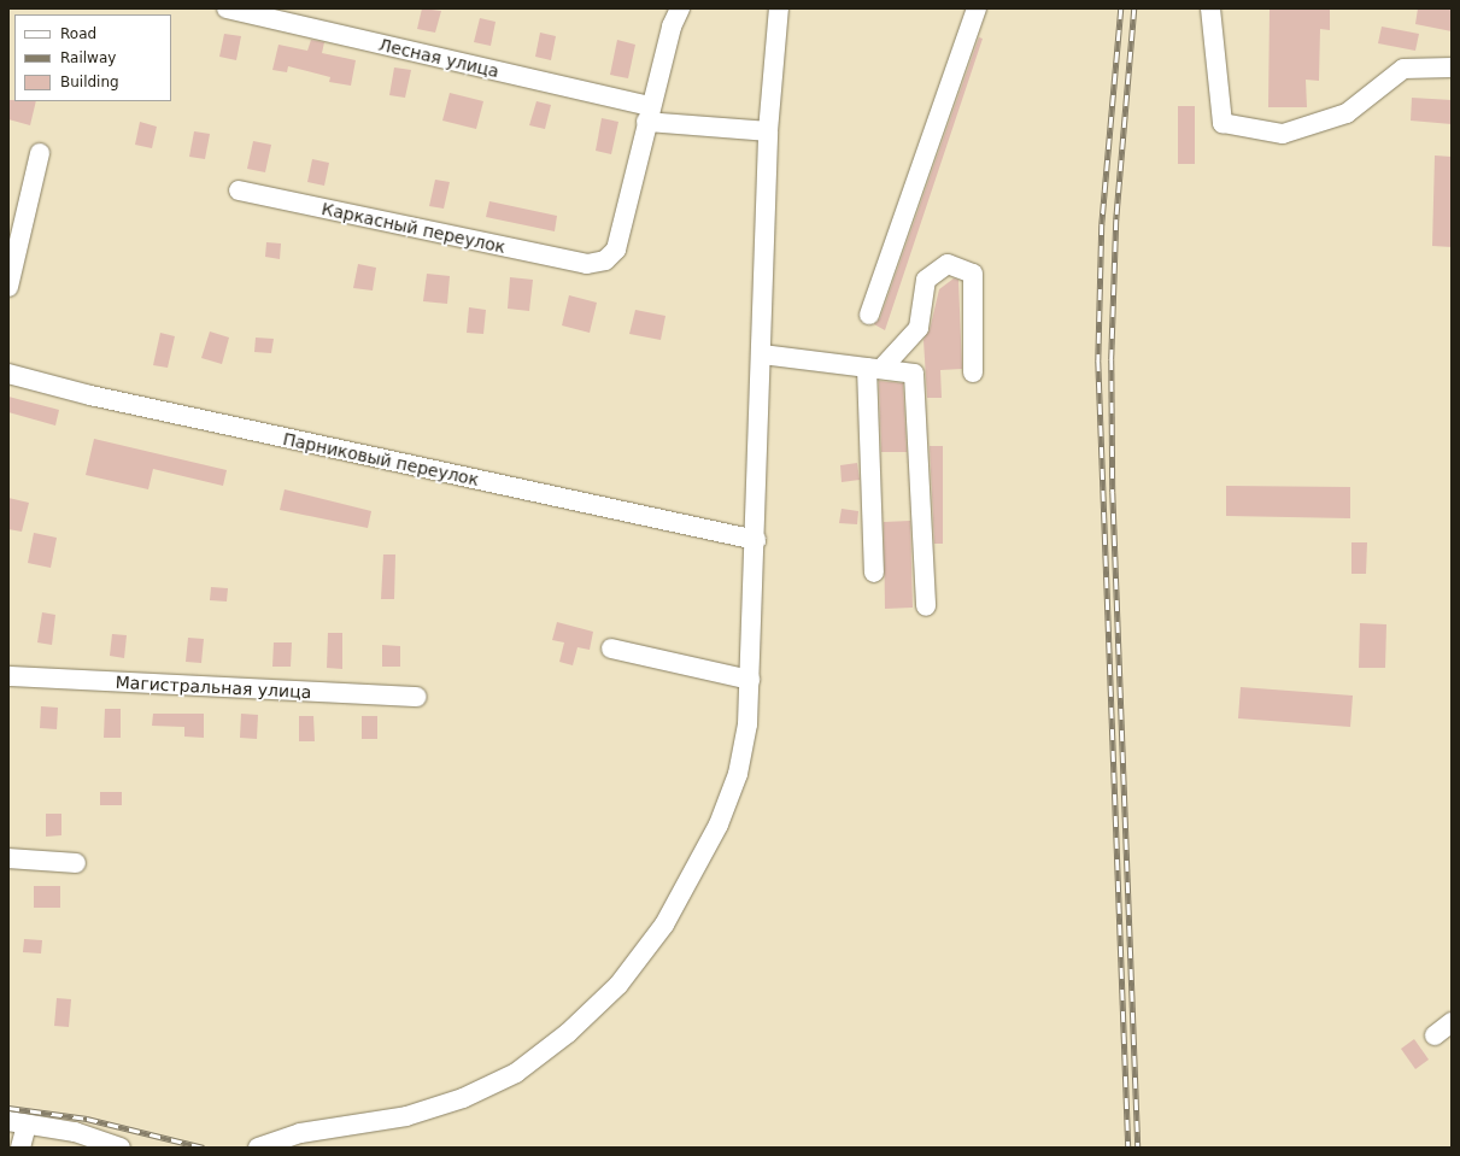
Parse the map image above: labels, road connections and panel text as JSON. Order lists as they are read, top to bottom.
{
  "streets": {
    "street": [
      "Лесная улица",
      "Каркасный переулок",
      "Парниковый переулок",
      "Магистральная улица"
    ]
  },
  "crossings": [
    ["Лесная улица", "Каркасный переулок"]
  ],
  "legend": ["Road", "Railway", "Building"]
}
